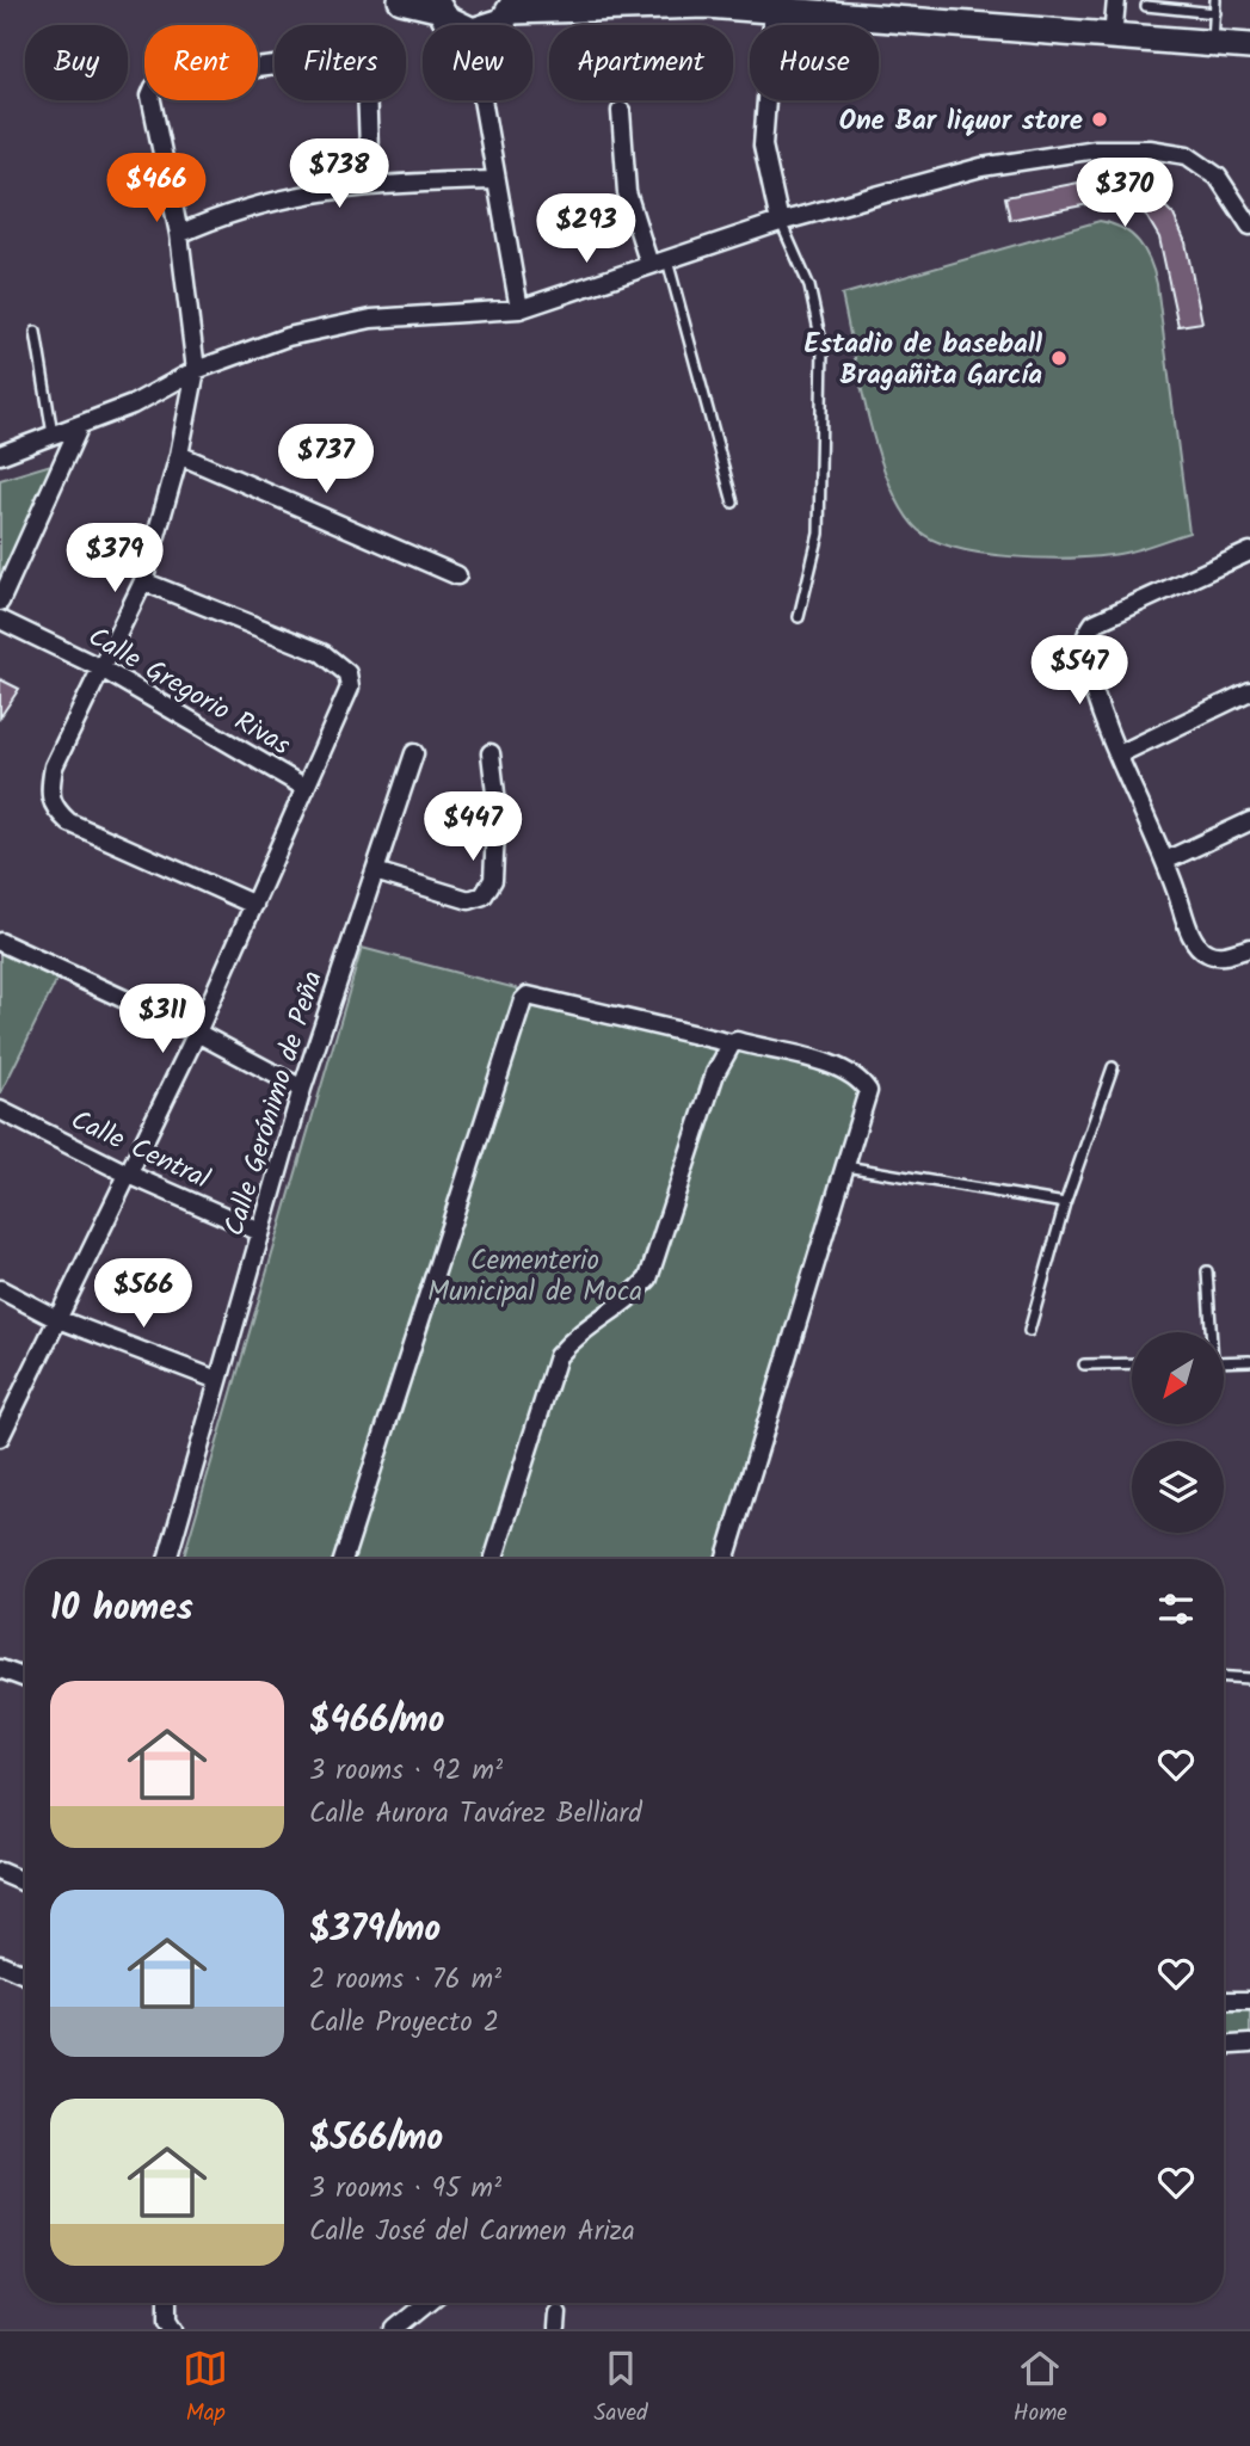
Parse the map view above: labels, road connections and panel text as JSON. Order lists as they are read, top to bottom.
{
  "streets": {
    "street": ["Calle Gregorio Rivas", "Calle Gerónimo de Peña", "Calle Central"]
  },
  "crossings": [
    ["Calle Gerónimo de Peña", "Calle Central"]
  ],
  "parks": ["Cementerio Municipal de Moca"],
  "places": ["One Bar liquor store", "Estadio de baseball Bragañita García"],
  "north": "bottom left",
  "page": {
    "chip": [
      "Buy",
      "Rent",
      "Filters",
      "New",
      "Apartment",
      "House"
    ],
    "price": [
      "$738",
      "$466",
      "$370",
      "$293",
      "$737",
      "$379",
      "$547",
      "$447",
      "$311",
      "$566"
    ],
    "heading": "10 homes",
    "list": [
      {
        "name": "$466/mo",
        "note": "3 rooms · 92 m² · Calle Aurora Tavárez Belliard"
      },
      {
        "name": "$379/mo",
        "note": "2 rooms · 76 m² · Calle Proyecto 2"
      },
      {
        "name": "$566/mo",
        "note": "3 rooms · 95 m² · Calle José del Carmen Ariza"
      }
    ],
    "tabs": ["Map", "Saved", "Home"]
  }
}
